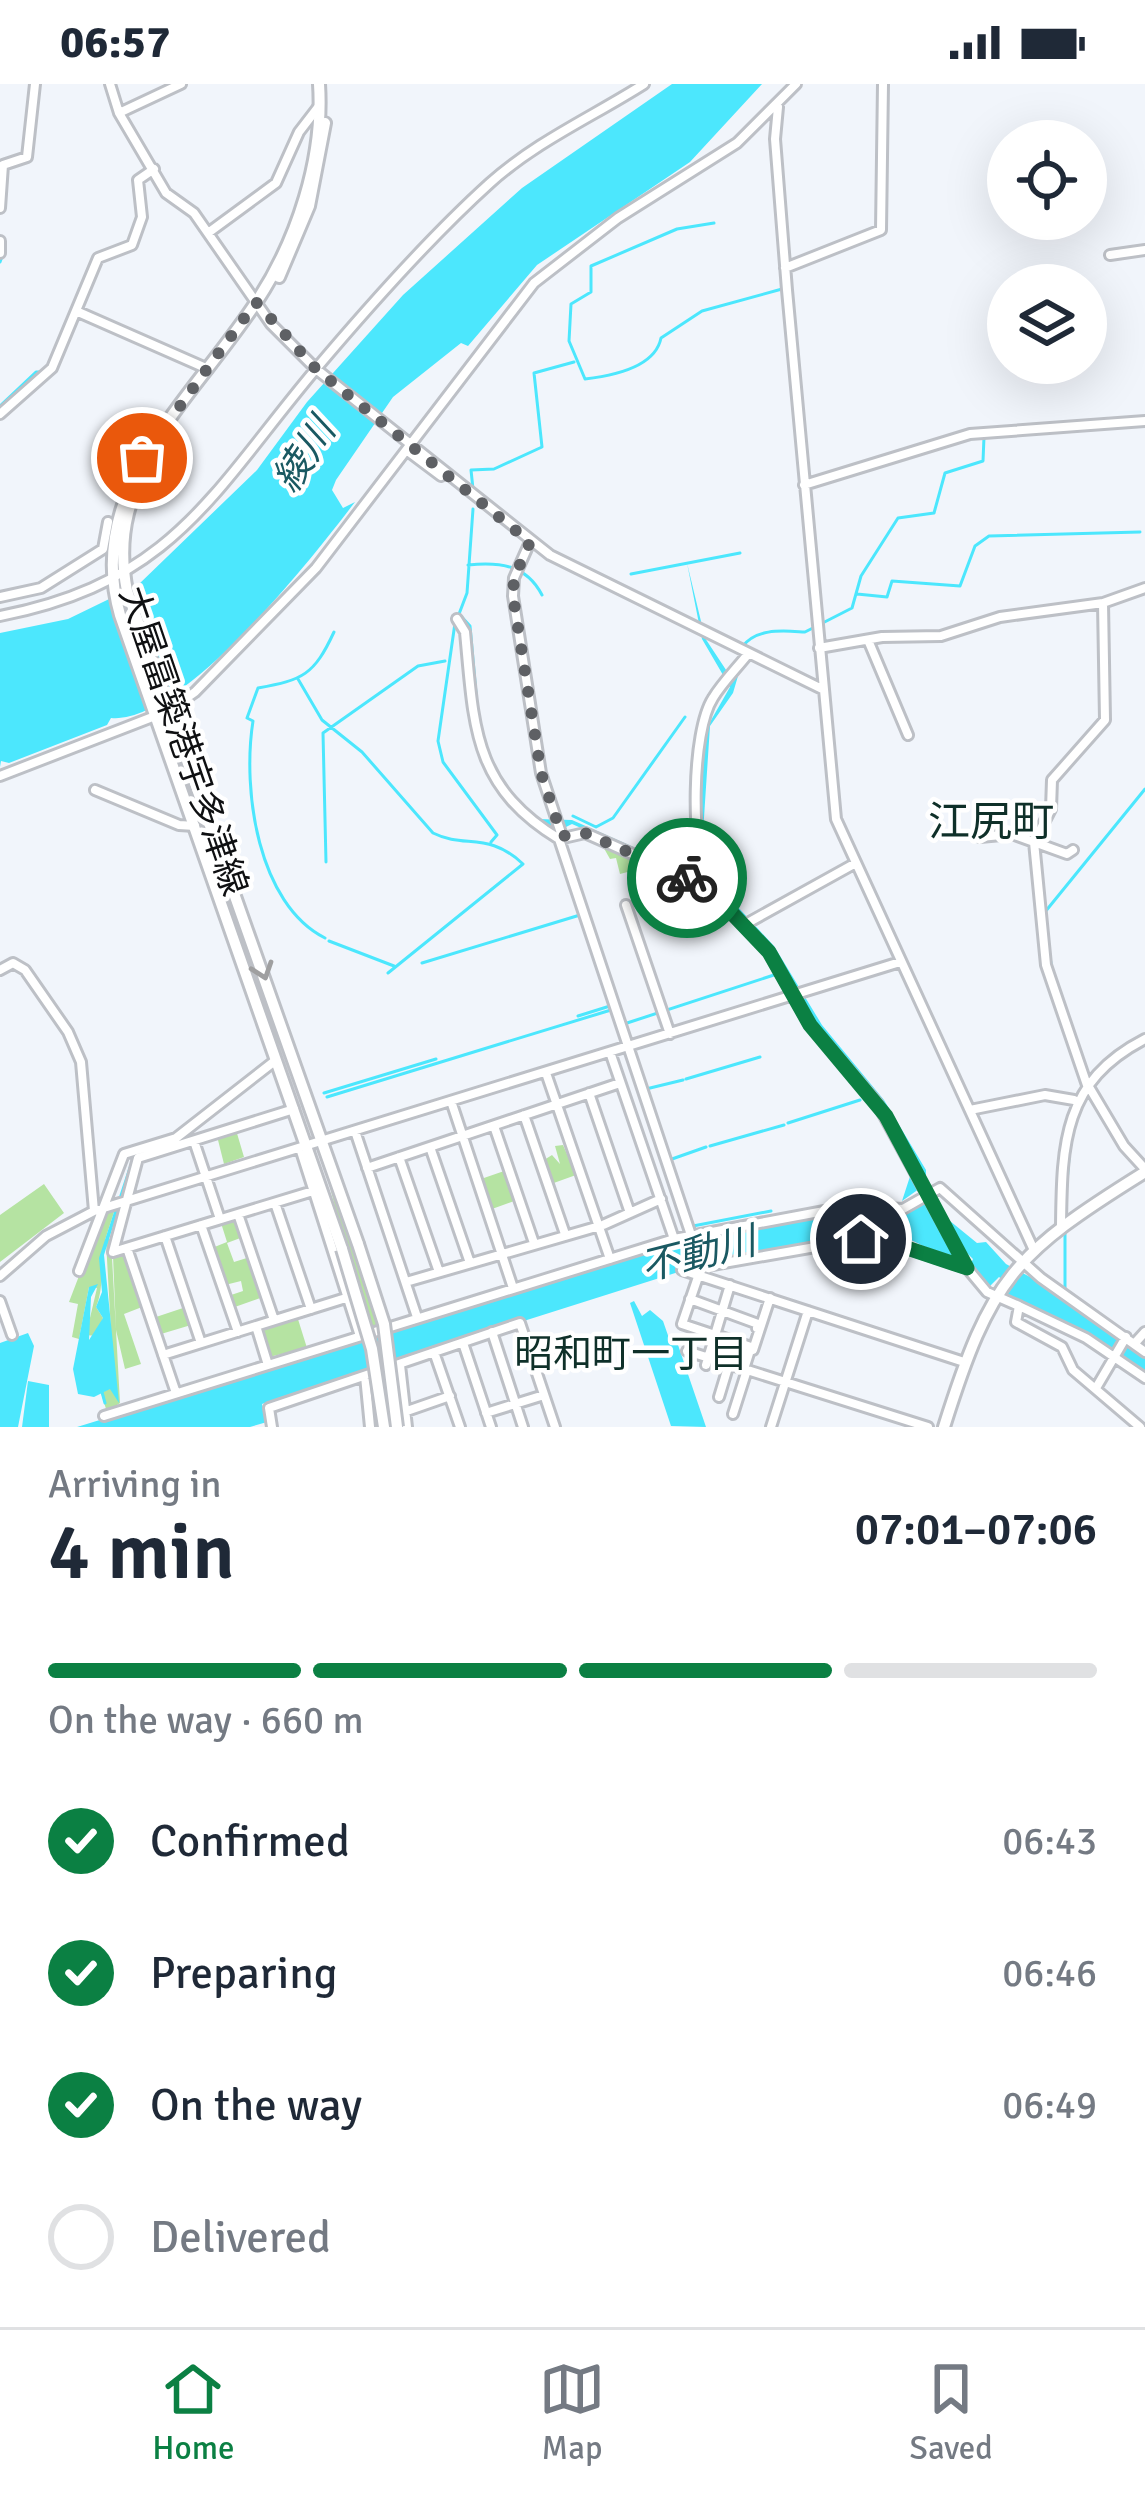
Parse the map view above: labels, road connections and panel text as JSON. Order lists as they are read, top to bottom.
{
  "streets": {
    "main road": ["大屋冨築港宇多津線"]
  },
  "districts": ["江尻町", "昭和町一丁目"],
  "water": ["綾川", "不動川"],
  "page": {
    "status": "06:57",
    "heading": ["4 min", "Arriving in", "07:01–07:06"],
    "bar": "On the way · 660 m",
    "list": [
      ["Confirmed", "06:43"],
      ["Preparing", "06:46"],
      ["On the way", "06:49"],
      "Delivered"
    ],
    "tabs": ["Home", "Map", "Saved"]
  }
}
